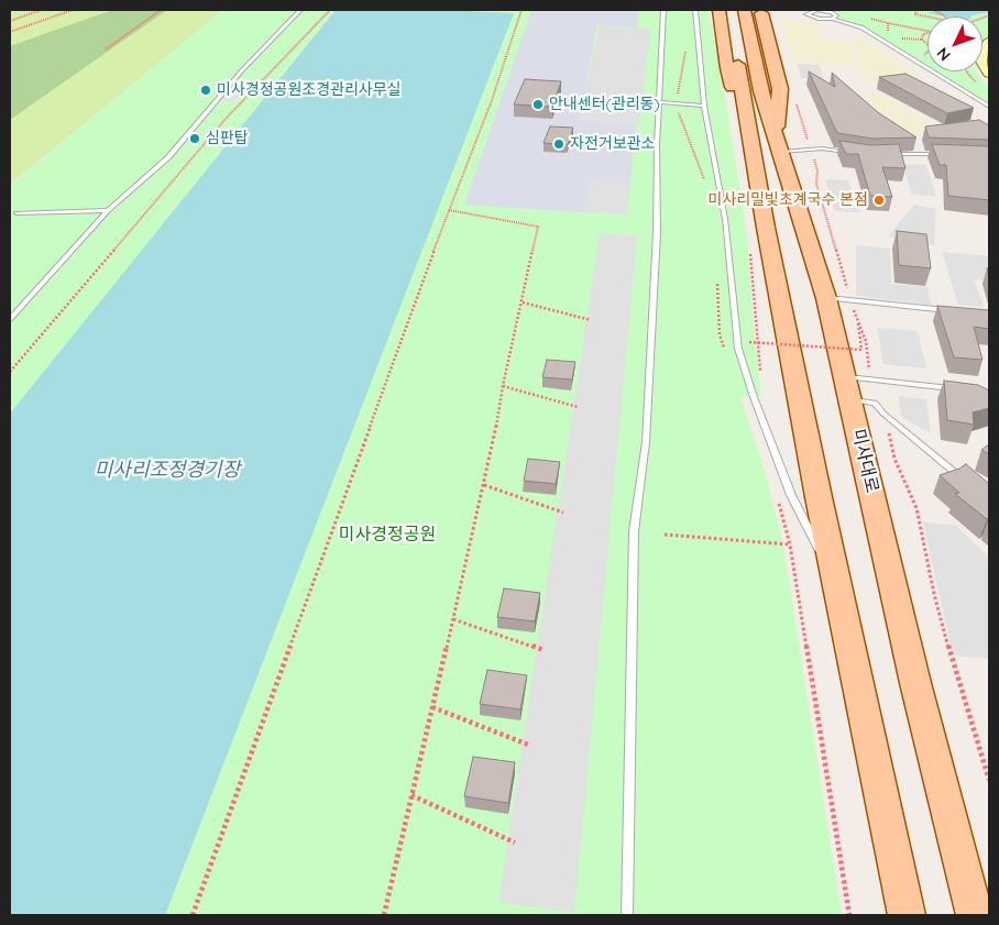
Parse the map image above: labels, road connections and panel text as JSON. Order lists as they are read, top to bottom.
{
  "streets": {
    "main road": ["미사대로"]
  },
  "water": ["미사리조정경기장"],
  "parks": ["미사경정공원"],
  "places": [
    "미사경정공원조경관리사무실",
    "안내센터(관리동)",
    "심판탑",
    "자전거보관소",
    "미사리밀빛초계국수 본점"
  ],
  "north": "bottom left"
}
